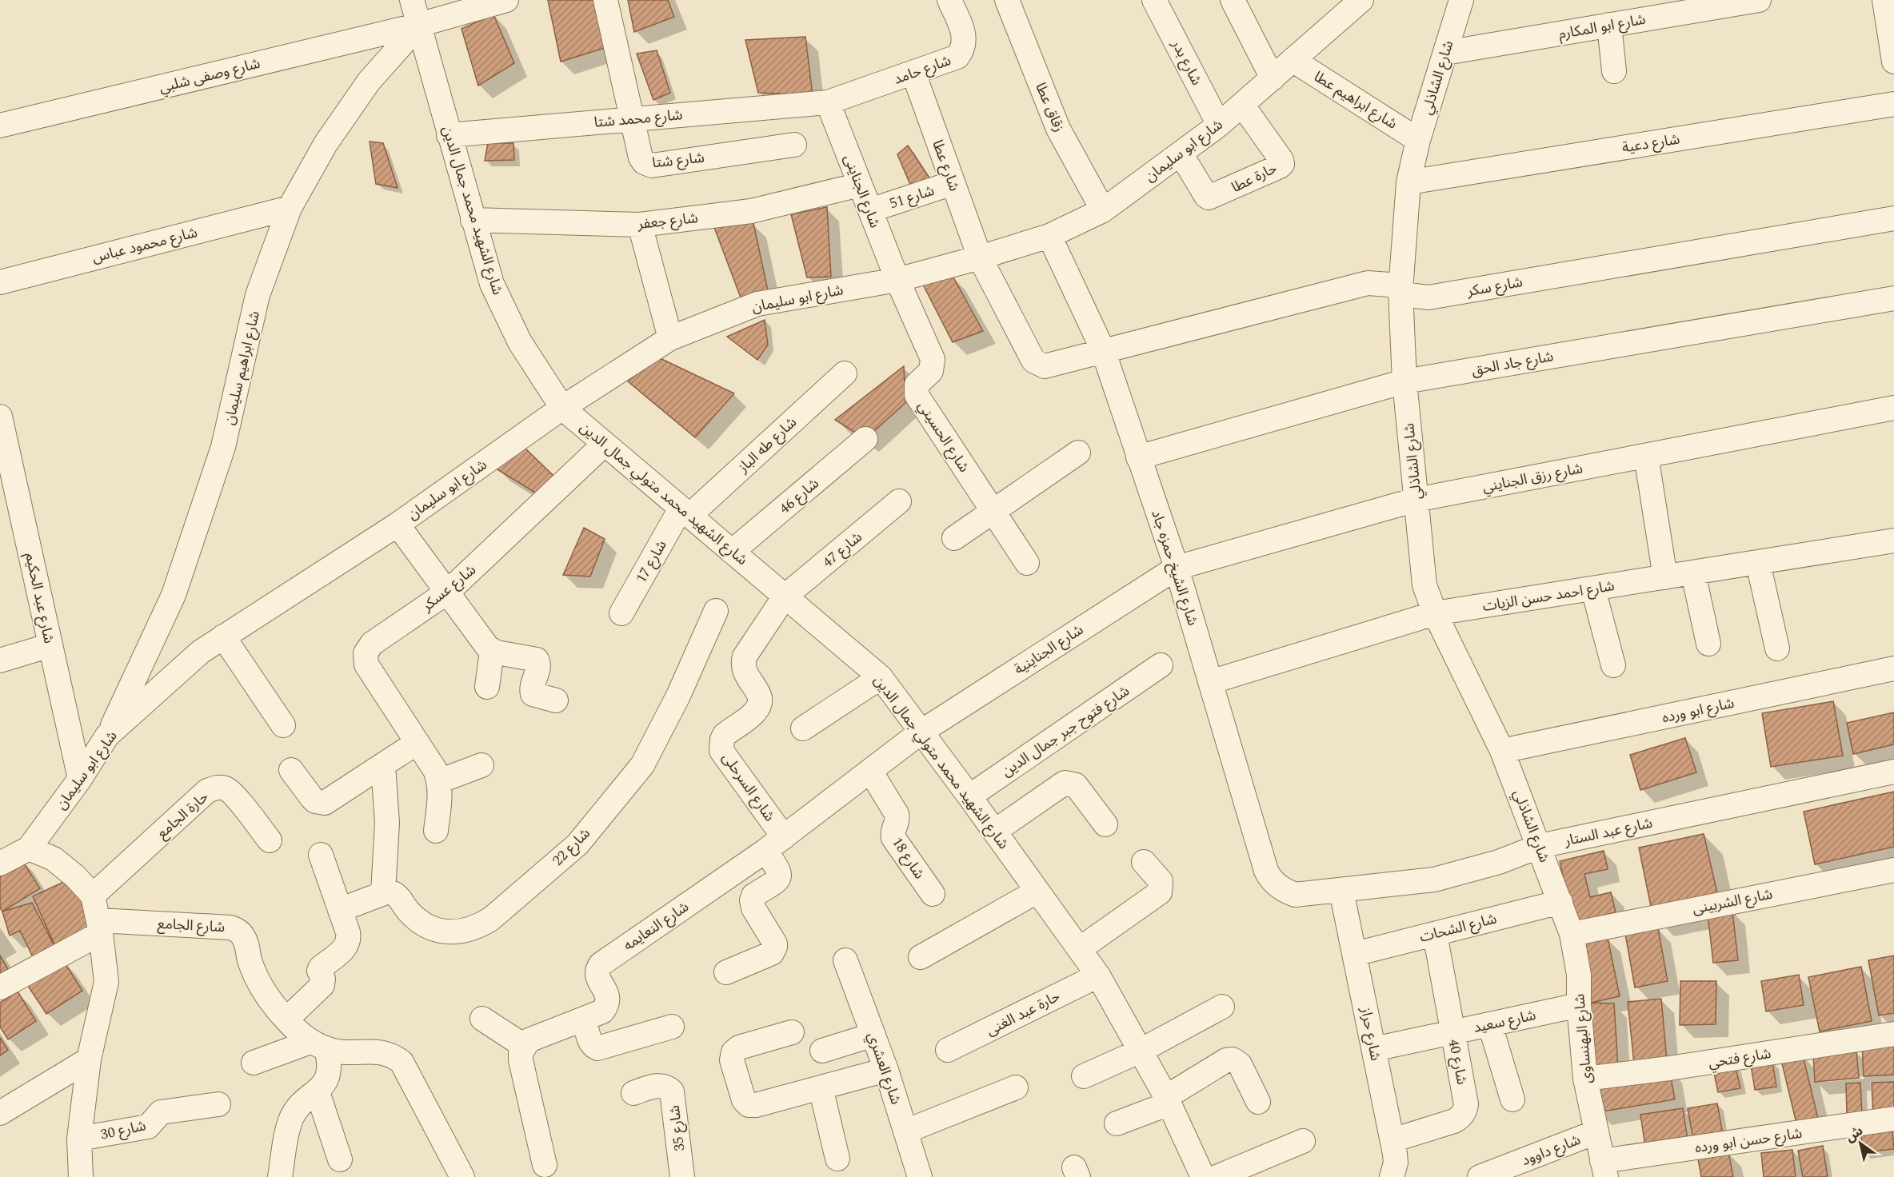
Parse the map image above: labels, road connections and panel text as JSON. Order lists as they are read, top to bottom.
{
  "streets": {
    "street": [
      "شارع ابو المكارم",
      "شارع بدر",
      "شارع حامد",
      "شارع وصفى شلبي",
      "شارع الشاذلي",
      "شارع ابراهيم عطا",
      "زقاق عطا",
      "شارع محمد شتا",
      "شارع دعية",
      "شارع ابو سليمان",
      "شارع شتا",
      "شارع عطا",
      "حارة عطا",
      "شارع الجناينى",
      "شارع 51",
      "شارع الشهيد محمد جمال الدين",
      "شارع جعفر",
      "شارع محمود عباس",
      "شارع سكر",
      "شارع جاد الحق",
      "شارع ابراهيم سليمان",
      "شارع الحسيني",
      "شارع طه الباز",
      "شارع رزق الجنايني",
      "شارع الشهيد محمد متولي جمال الدين",
      "شارع 46",
      "شارع 47",
      "شارع 17",
      "شارع الشيخ حمزه جاد",
      "شارع عسكر",
      "شارع احمد حسن الزيات",
      "شارع عبد الحكيم",
      "شارع الجناينية",
      "شارع ابو ورده",
      "شارع فتوح جبر جمال الدين",
      "شارع السرحلى",
      "حارة الجامع",
      "شارع عبد الستار",
      "شارع 22",
      "شارع 18",
      "شارع الشربينى",
      "شارع الجامع",
      "شارع النعايمه",
      "شارع الشحات",
      "حارة عبد الغنى",
      "شارع سعيد",
      "شارع حراز",
      "شارع البهنساوى",
      "شارع فتحي",
      "شارع 40",
      "شارع العشري",
      "شارع 35",
      "شارع 30",
      "شارع حسن ابو ورده",
      "شارع داوود"
    ]
  },
  "crossings": [
    ["شارع ابو المكارم", "شارع الشاذلي"],
    ["شارع بدر", "شارع ابو سليمان"],
    ["شارع حامد", "شارع محمد شتا"],
    ["شارع حامد", "شارع عطا"],
    ["شارع حامد", "شارع الجناينى"],
    ["شارع وصفى شلبي", "شارع الشهيد محمد جمال الدين"],
    ["شارع وصفى شلبي", "شارع ابراهيم سليمان"],
    ["شارع الشاذلي", "شارع ابراهيم عطا"],
    ["شارع الشاذلي", "شارع دعية"],
    ["شارع الشاذلي", "شارع سكر"],
    ["شارع الشاذلي", "شارع جاد الحق"],
    ["شارع الشاذلي", "شارع رزق الجنايني"],
    ["شارع الشاذلي", "شارع احمد حسن الزيات"],
    ["شارع الشاذلي", "شارع ابو ورده"],
    ["شارع الشاذلي", "شارع عبد الستار"],
    ["شارع الشاذلي", "شارع الشحات"],
    ["شارع الشاذلي", "شارع البهنساوى"],
    ["شارع ابراهيم عطا", "شارع ابو سليمان"],
    ["زقاق عطا", "شارع ابو سليمان"],
    ["شارع محمد شتا", "شارع شتا"],
    ["شارع محمد شتا", "شارع الجناينى"],
    ["شارع محمد شتا", "شارع الشهيد محمد جمال الدين"],
    ["شارع ابو سليمان", "شارع عطا"],
    ["شارع ابو سليمان", "حارة عطا"],
    ["شارع ابو سليمان", "شارع الجناينى"],
    ["شارع ابو سليمان", "شارع الشهيد محمد جمال الدين"],
    ["شارع ابو سليمان", "شارع ابراهيم سليمان"],
    ["شارع ابو سليمان", "شارع الحسيني"],
    ["شارع ابو سليمان", "شارع الشهيد محمد متولي جمال الدين"],
    ["شارع ابو سليمان", "شارع الشيخ حمزه جاد"],
    ["شارع ابو سليمان", "شارع عبد الحكيم"],
    ["شارع عطا", "شارع 51"],
    ["شارع الجناينى", "شارع 51"],
    ["شارع الجناينى", "شارع جعفر"],
    ["شارع الجناينى", "شارع الحسيني"],
    ["شارع الشهيد محمد جمال الدين", "شارع جعفر"],
    ["شارع الشهيد محمد جمال الدين", "شارع ابراهيم سليمان"],
    ["شارع الشهيد محمد جمال الدين", "شارع الشهيد محمد متولي جمال الدين"],
    ["شارع محمود عباس", "شارع ابراهيم سليمان"],
    ["شارع سكر", "شارع الشيخ حمزه جاد"],
    ["شارع جاد الحق", "شارع الشيخ حمزه جاد"],
    ["شارع طه الباز", "شارع الشهيد محمد متولي جمال الدين"],
    ["شارع طه الباز", "شارع 17"],
    ["شارع رزق الجنايني", "شارع الشيخ حمزه جاد"],
    ["شارع رزق الجنايني", "شارع الجناينية"],
    ["شارع الشهيد محمد متولي جمال الدين", "شارع 46"],
    ["شارع الشهيد محمد متولي جمال الدين", "شارع 47"],
    ["شارع الشهيد محمد متولي جمال الدين", "شارع 17"],
    ["شارع الشهيد محمد متولي جمال الدين", "شارع عسكر"],
    ["شارع الشهيد محمد متولي جمال الدين", "شارع الجناينية"],
    ["شارع الشهيد محمد متولي جمال الدين", "شارع فتوح جبر جمال الدين"],
    ["شارع الشهيد محمد متولي جمال الدين", "شارع السرحلى"],
    ["شارع الشهيد محمد متولي جمال الدين", "شارع النعايمه"],
    ["شارع الشهيد محمد متولي جمال الدين", "حارة عبد الغنى"],
    ["شارع 47", "شارع السرحلى"],
    ["شارع الشيخ حمزه جاد", "شارع احمد حسن الزيات"],
    ["شارع الشيخ حمزه جاد", "شارع الجناينية"],
    ["شارع الشيخ حمزه جاد", "شارع عبد الستار"],
    ["شارع الجناينية", "شارع النعايمه"],
    ["شارع السرحلى", "شارع النعايمه"],
    ["شارع عبد الستار", "شارع حراز"],
    ["شارع 18", "شارع النعايمه"],
    ["شارع الشربينى", "شارع البهنساوى"],
    ["شارع الشحات", "شارع حراز"],
    ["شارع الشحات", "شارع البهنساوى"],
    ["شارع الشحات", "شارع 40"],
    ["شارع سعيد", "شارع حراز"],
    ["شارع سعيد", "شارع البهنساوى"],
    ["شارع سعيد", "شارع 40"],
    ["شارع حراز", "شارع 40"],
    ["شارع البهنساوى", "شارع فتحي"],
    ["شارع البهنساوى", "شارع حسن ابو ورده"],
    ["شارع البهنساوى", "شارع داوود"]
  ],
  "north": "top left"
}
